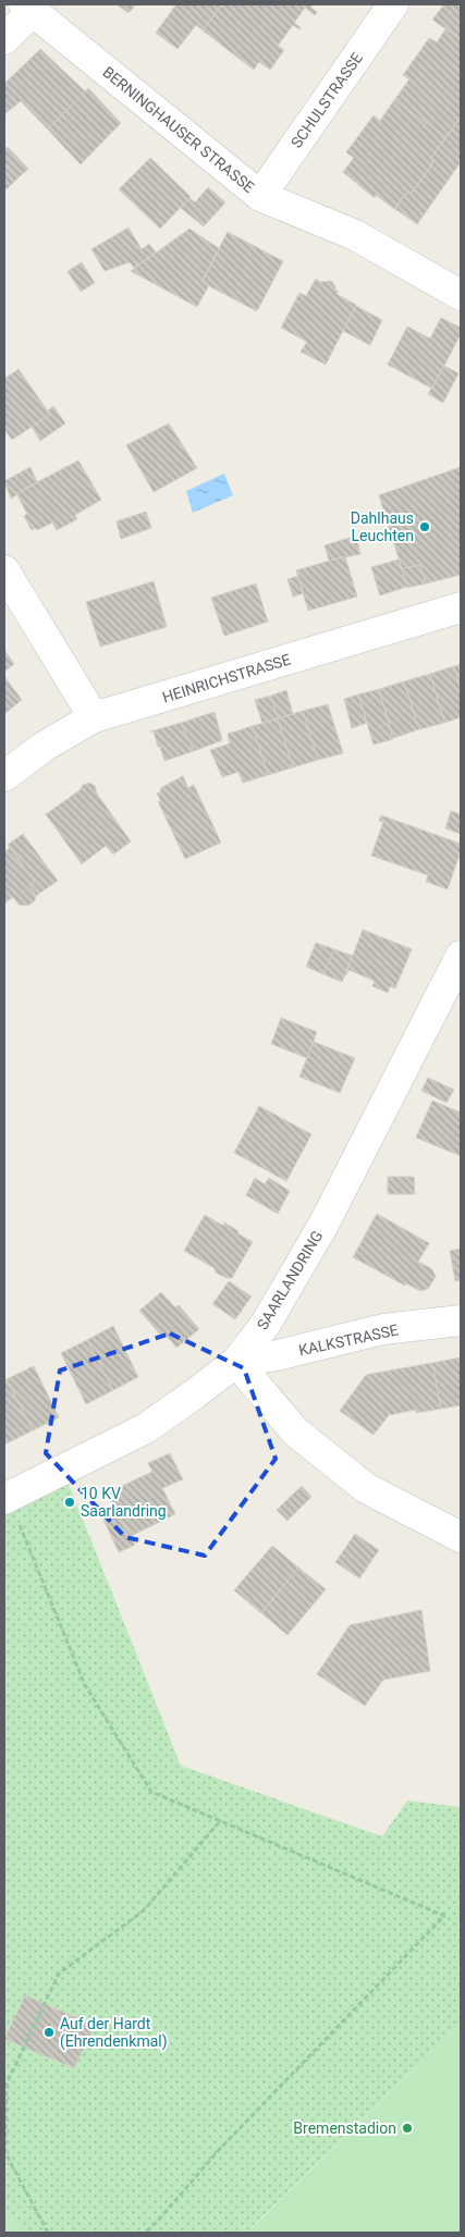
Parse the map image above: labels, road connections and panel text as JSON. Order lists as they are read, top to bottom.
{
  "streets": {
    "street": [
      "SCHULSTRASSE",
      "BERNINGHAUSER STRASSE",
      "HEINRICHSTRASSE",
      "SAARLANDRING",
      "KALKSTRASSE"
    ]
  },
  "crossings": [
    ["SCHULSTRASSE", "BERNINGHAUSER STRASSE"],
    ["SAARLANDRING", "KALKSTRASSE"]
  ],
  "places": [
    "Dahlhaus Leuchten",
    "10 KV Saarlandring",
    "Auf der Hardt (Ehrendenkmal)",
    "Bremenstadion"
  ]
}
